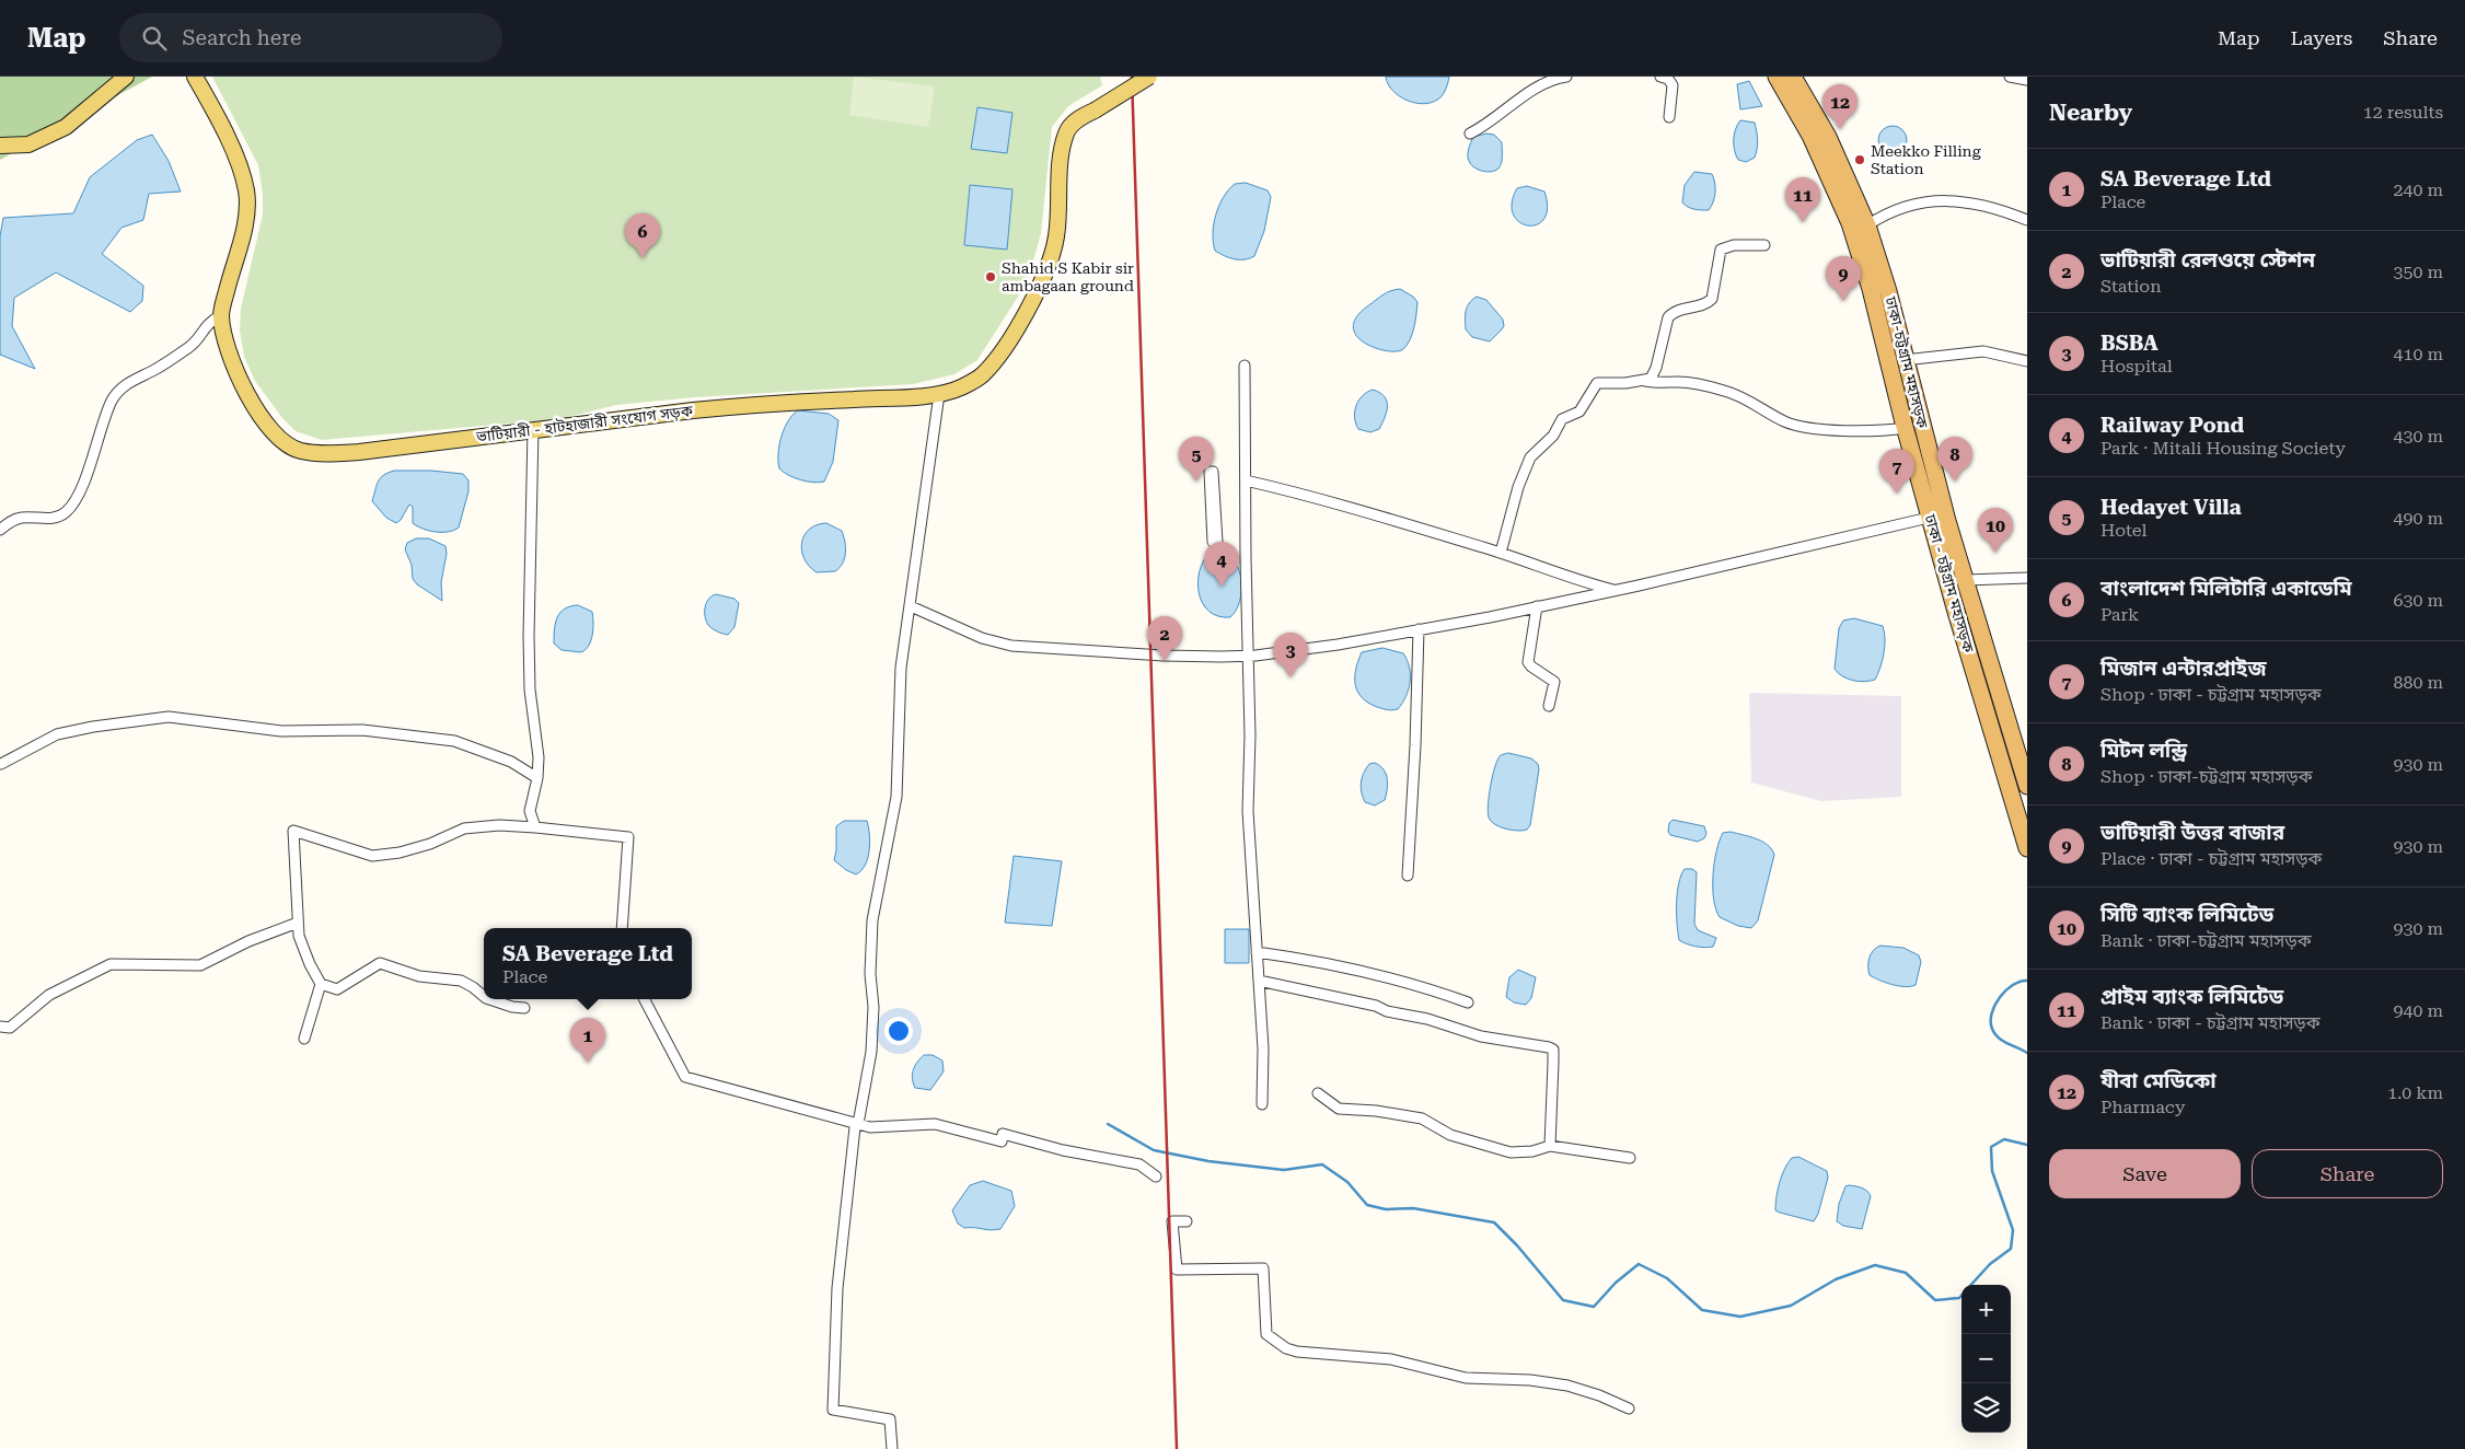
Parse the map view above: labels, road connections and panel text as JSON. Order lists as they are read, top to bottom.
{
  "streets": {
    "highway": ["ঢাকা-চট্টগ্রাম মহাসড়ক", "ঢাকা - চট্টগ্রাম মহাসড়ক"],
    "main road": ["ভাটিয়ারী - হাটহাজারী সংযোগ সড়ক"]
  },
  "places": ["Meekko Filling Station", "Shahid S Kabir sir ambagaan ground"],
  "page": {
    "header": "Map",
    "search": "Search here",
    "nav": ["Map", "Layers", "Share"],
    "heading": ["Nearby", "12 results"],
    "pins": [
      "12",
      "11",
      "6",
      "9",
      "5",
      "8",
      "7",
      "10",
      "4",
      "2",
      "3",
      "1"
    ],
    "list": [
      {
        "mark": "1",
        "name": "SA Beverage Ltd",
        "note": "Place",
        "value": "240 m"
      },
      {
        "mark": "2",
        "name": "ভাটিয়ারী রেলওয়ে স্টেশন",
        "note": "Station",
        "value": "350 m"
      },
      {
        "mark": "3",
        "name": "BSBA",
        "note": "Hospital",
        "value": "410 m"
      },
      {
        "mark": "4",
        "name": "Railway Pond",
        "note": "Park · Mitali Housing Society",
        "value": "430 m"
      },
      {
        "mark": "5",
        "name": "Hedayet Villa",
        "note": "Hotel",
        "value": "490 m"
      },
      {
        "mark": "6",
        "name": "বাংলাদেশ মিলিটারি একাডেমি",
        "note": "Park",
        "value": "630 m"
      },
      {
        "mark": "7",
        "name": "মিজান এন্টারপ্রাইজ",
        "note": "Shop · ঢাকা - চট্টগ্রাম মহাসড়ক",
        "value": "880 m"
      },
      {
        "mark": "8",
        "name": "মিটন লন্ড্রি",
        "note": "Shop · ঢাকা-চট্টগ্রাম মহাসড়ক",
        "value": "930 m"
      },
      {
        "mark": "9",
        "name": "ভাটিয়ারী উত্তর বাজার",
        "note": "Place · ঢাকা - চট্টগ্রাম মহাসড়ক",
        "value": "930 m"
      },
      {
        "mark": "10",
        "name": "সিটি ব্যাংক লিমিটেড",
        "note": "Bank · ঢাকা-চট্টগ্রাম মহাসড়ক",
        "value": "930 m"
      },
      {
        "mark": "11",
        "name": "প্রাইম ব্যাংক লিমিটেড",
        "note": "Bank · ঢাকা - চট্টগ্রাম মহাসড়ক",
        "value": "940 m"
      },
      {
        "mark": "12",
        "name": "যীবা মেডিকো",
        "note": "Pharmacy",
        "value": "1.0 km"
      }
    ],
    "popup": ["SA Beverage Ltd", "Place"],
    "buttons": ["Save", "Share"],
    "map_buttons": ["+", "−"]
  }
}
